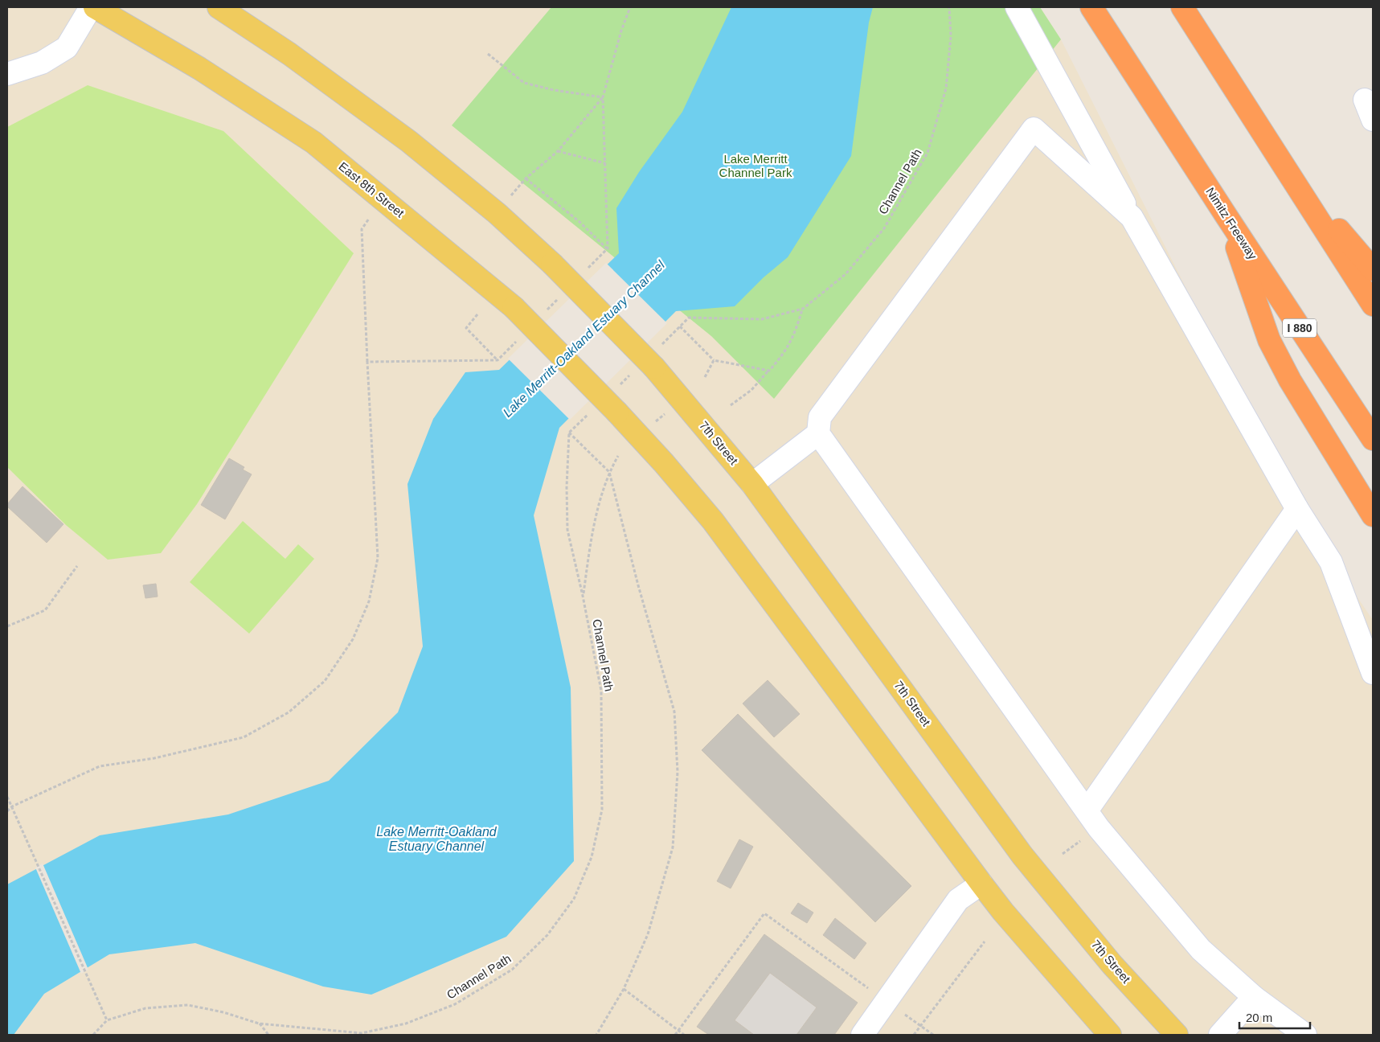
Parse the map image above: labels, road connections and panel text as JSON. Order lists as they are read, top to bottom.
{
  "streets": {
    "highway": ["Nimitz Freeway", "I 880"],
    "main road": ["East 8th Street", "7th Street"],
    "path": ["Channel Path"]
  },
  "crossings": [
    ["Channel Path", "7th Street"]
  ],
  "water": ["Lake Merritt-Oakland Estuary Channel"],
  "parks": ["Lake Merritt Channel Park"],
  "scale_bar": "20 m"
}
